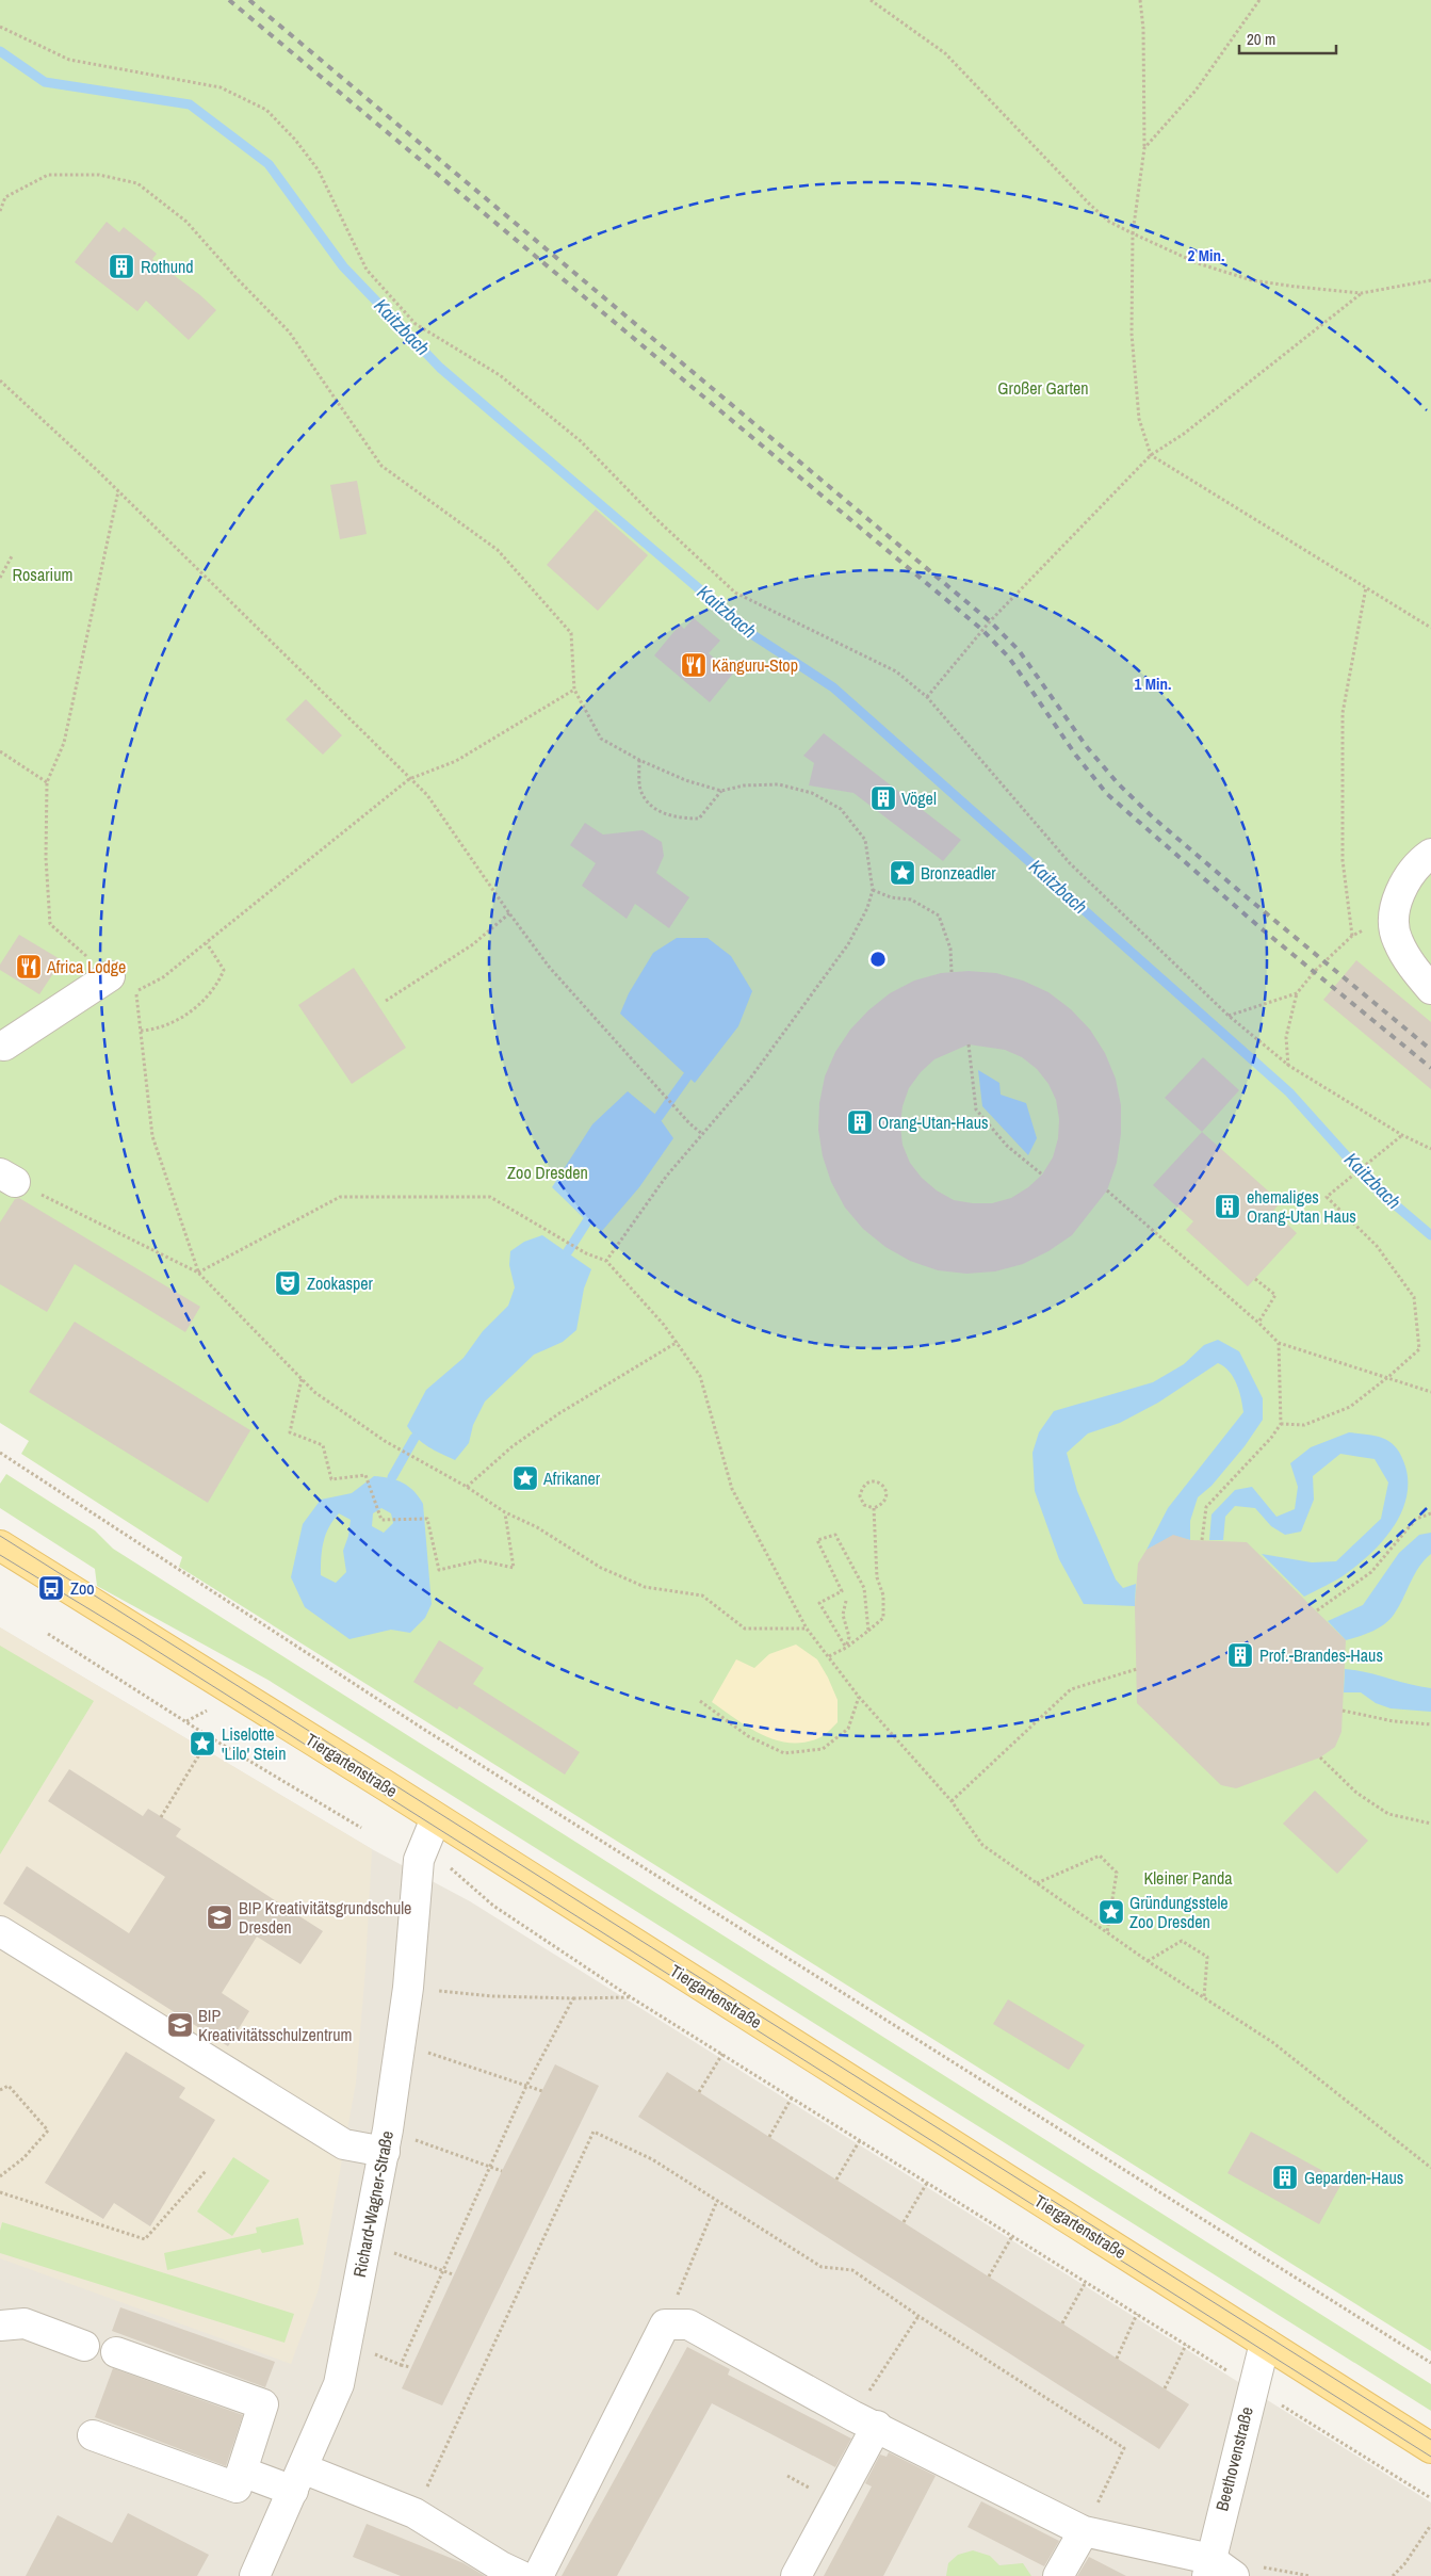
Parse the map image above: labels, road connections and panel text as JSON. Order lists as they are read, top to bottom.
{
  "streets": {
    "main road": ["Tiergartenstraße"],
    "street": ["Richard-Wagner-Straße", "Beethovenstraße"]
  },
  "crossings": [
    ["Tiergartenstraße", "Richard-Wagner-Straße"],
    ["Tiergartenstraße", "Beethovenstraße"]
  ],
  "water": ["Kaitzbach"],
  "parks": [
    "Großer Garten",
    "Rosarium",
    "Zoo Dresden",
    "Kleiner Panda"
  ],
  "places": {
    "building": [
      "Rothund",
      "Vögel",
      "Orang-Utan-Haus",
      "ehemaliges Orang-Utan Haus",
      "Prof.-Brandes-Haus",
      "Geparden-Haus"
    ],
    "restaurant": ["Känguru-Stop", "Africa Lodge"],
    "place": [
      "Bronzeadler",
      "Afrikaner",
      "Liselotte 'Lilo' Stein",
      "Gründungsstele Zoo Dresden"
    ],
    "theatre": ["Zookasper"],
    "bus stop": ["Zoo"],
    "school or university": ["BIP Kreativitätsgrundschule Dresden", "BIP Kreativitätsschulzentrum"]
  },
  "scale_bar": "20 m",
  "rings": ["2 Min.", "1 Min."]
}
